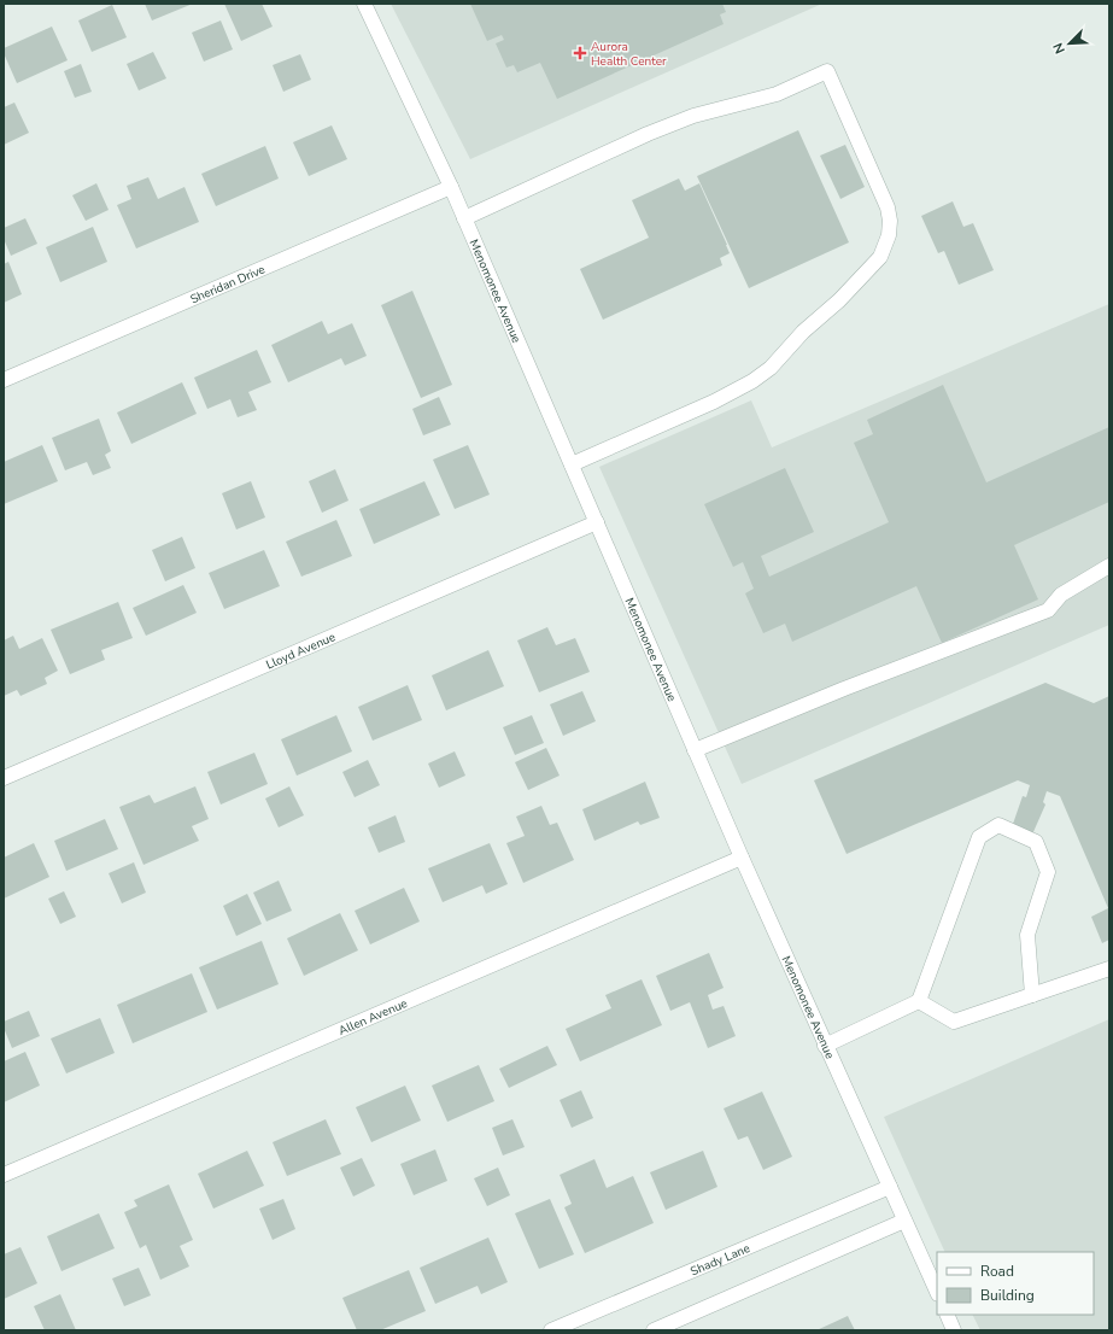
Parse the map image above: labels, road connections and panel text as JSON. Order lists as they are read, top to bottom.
{
  "streets": {
    "street": [
      "Sheridan Drive",
      "Menomonee Avenue",
      "Lloyd Avenue",
      "Allen Avenue",
      "Shady Lane"
    ]
  },
  "crossings": [
    ["Sheridan Drive", "Menomonee Avenue"],
    ["Menomonee Avenue", "Lloyd Avenue"],
    ["Menomonee Avenue", "Allen Avenue"],
    ["Menomonee Avenue", "Shady Lane"]
  ],
  "places": {
    "health": ["Aurora Health Center"]
  },
  "legend": ["Road", "Building"],
  "north": "bottom left"
}
